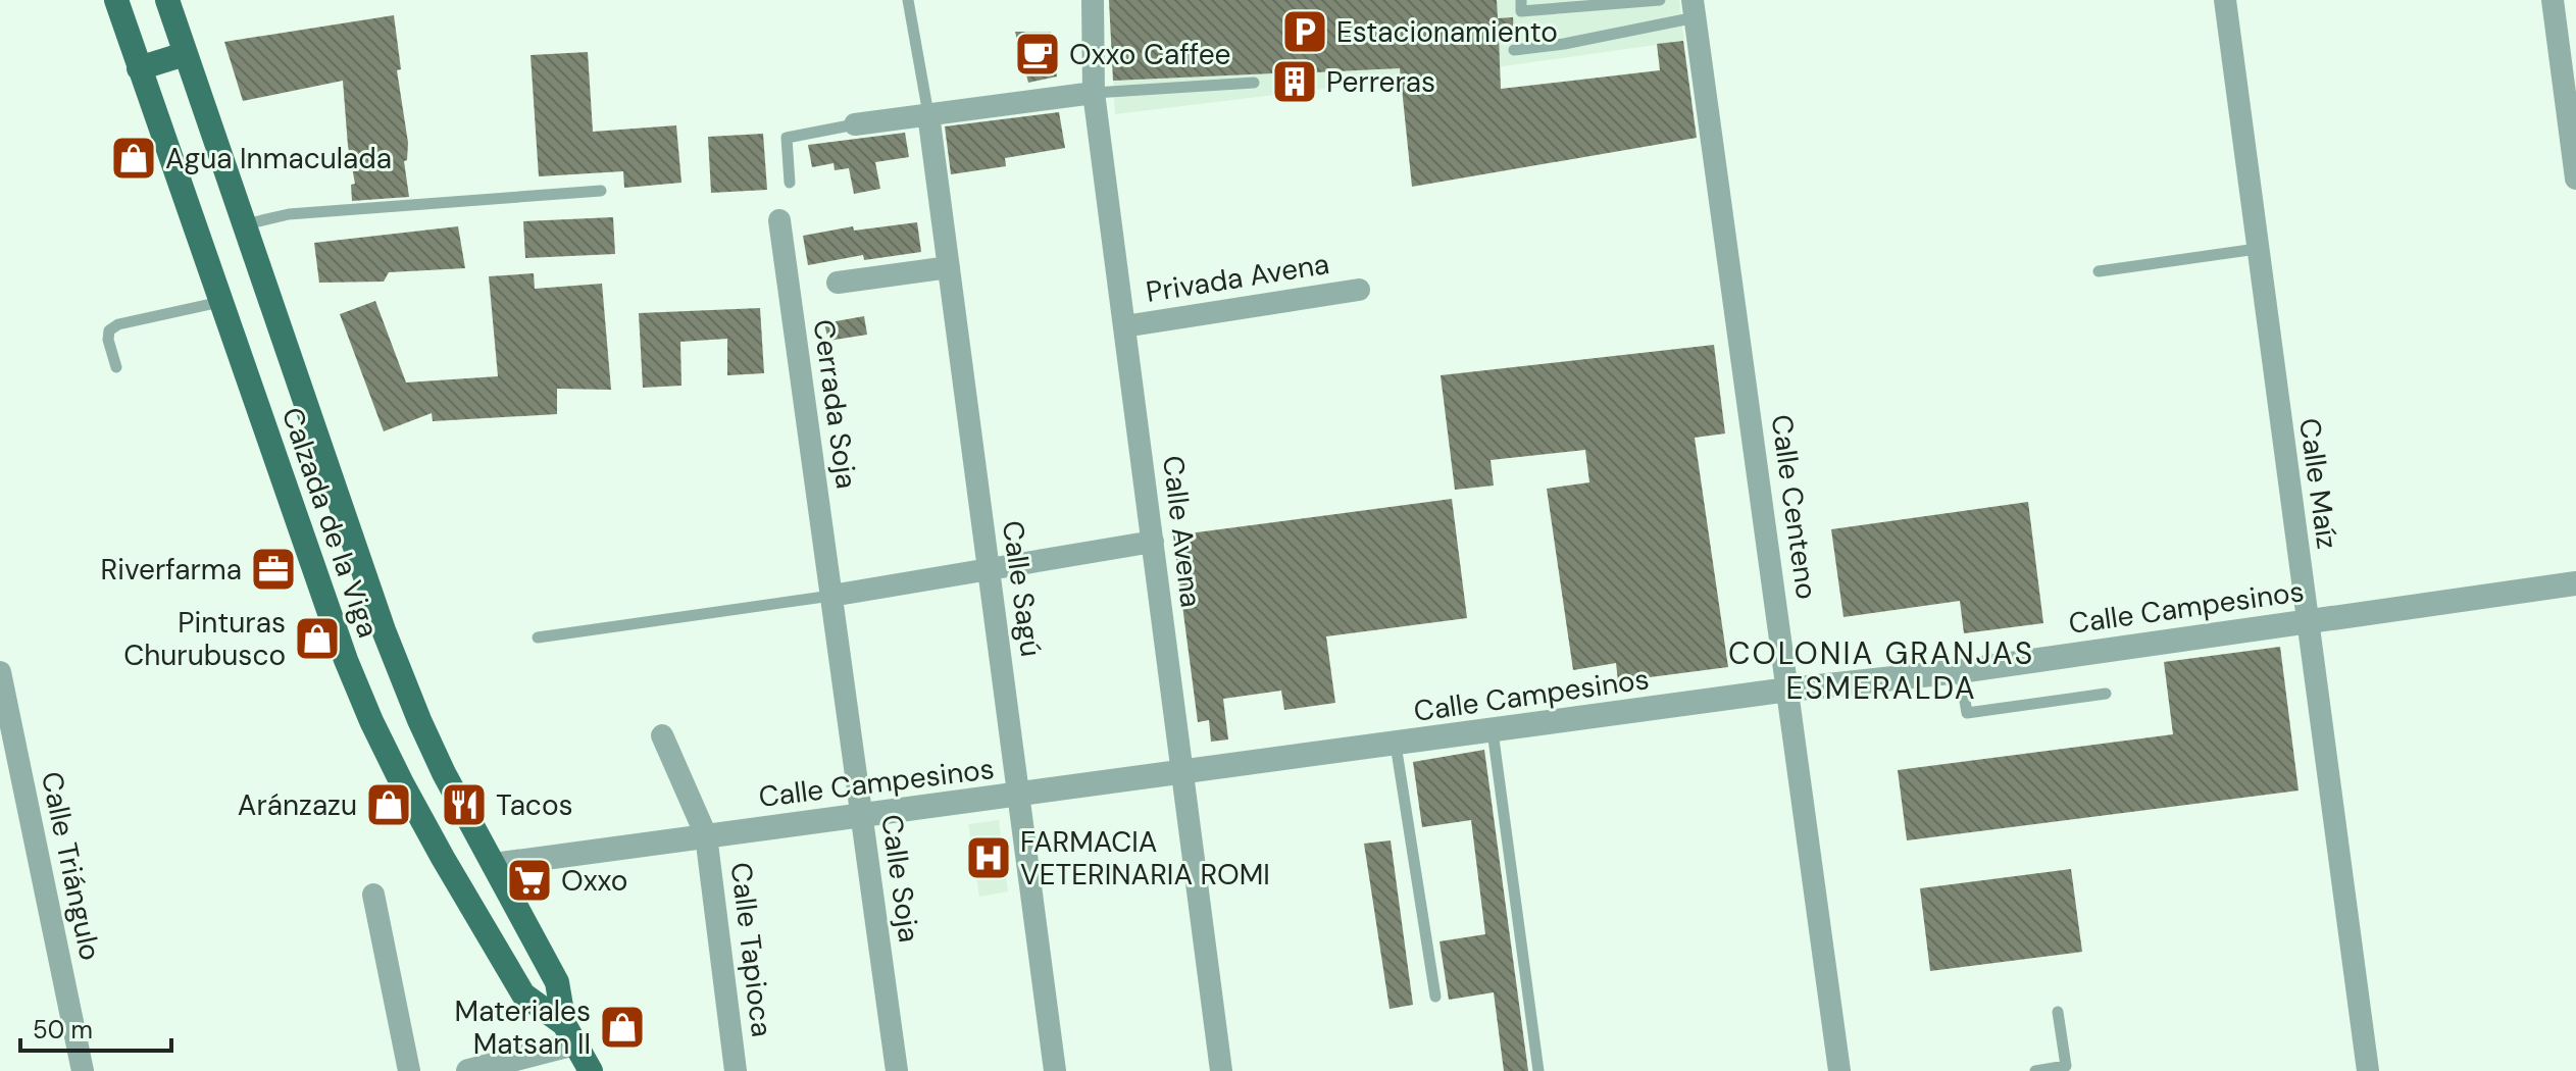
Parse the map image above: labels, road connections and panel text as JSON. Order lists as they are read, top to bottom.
{
  "streets": {
    "main road": ["Calzada de la Viga"],
    "street": [
      "Privada Avena",
      "Cerrada Soja",
      "Calle Maíz",
      "Calle Centeno",
      "Calle Avena",
      "Calle Sagú",
      "Calle Campesinos",
      "Calle Triángulo",
      "Calle Soja",
      "Calle Tapioca"
    ]
  },
  "crossings": [
    ["Privada Avena", "Calle Avena"],
    ["Cerrada Soja", "Calle Soja"],
    ["Calle Maíz", "Calle Campesinos"],
    ["Calle Centeno", "Calle Campesinos"],
    ["Calzada de la Viga", "Calle Campesinos"],
    ["Calle Avena", "Calle Campesinos"],
    ["Calle Sagú", "Calle Campesinos"],
    ["Calle Campesinos", "Calle Soja"],
    ["Calle Campesinos", "Calle Tapioca"]
  ],
  "districts": ["COLONIA GRANJAS ESMERALDA"],
  "places": {
    "parking": ["Estacionamiento"],
    "cafe": ["Oxxo Caffee"],
    "building": ["Perreras"],
    "shop": [
      "Agua Inmaculada",
      "Pinturas Churubusco",
      "Aránzazu",
      "Materiales Matsan II"
    ],
    "office": ["Riverfarma"],
    "restaurant": ["Tacos"],
    "hospital": ["FARMACIA VETERINARIA ROMI"],
    "supermarket": ["Oxxo"]
  },
  "scale_bar": "50 m"
}
